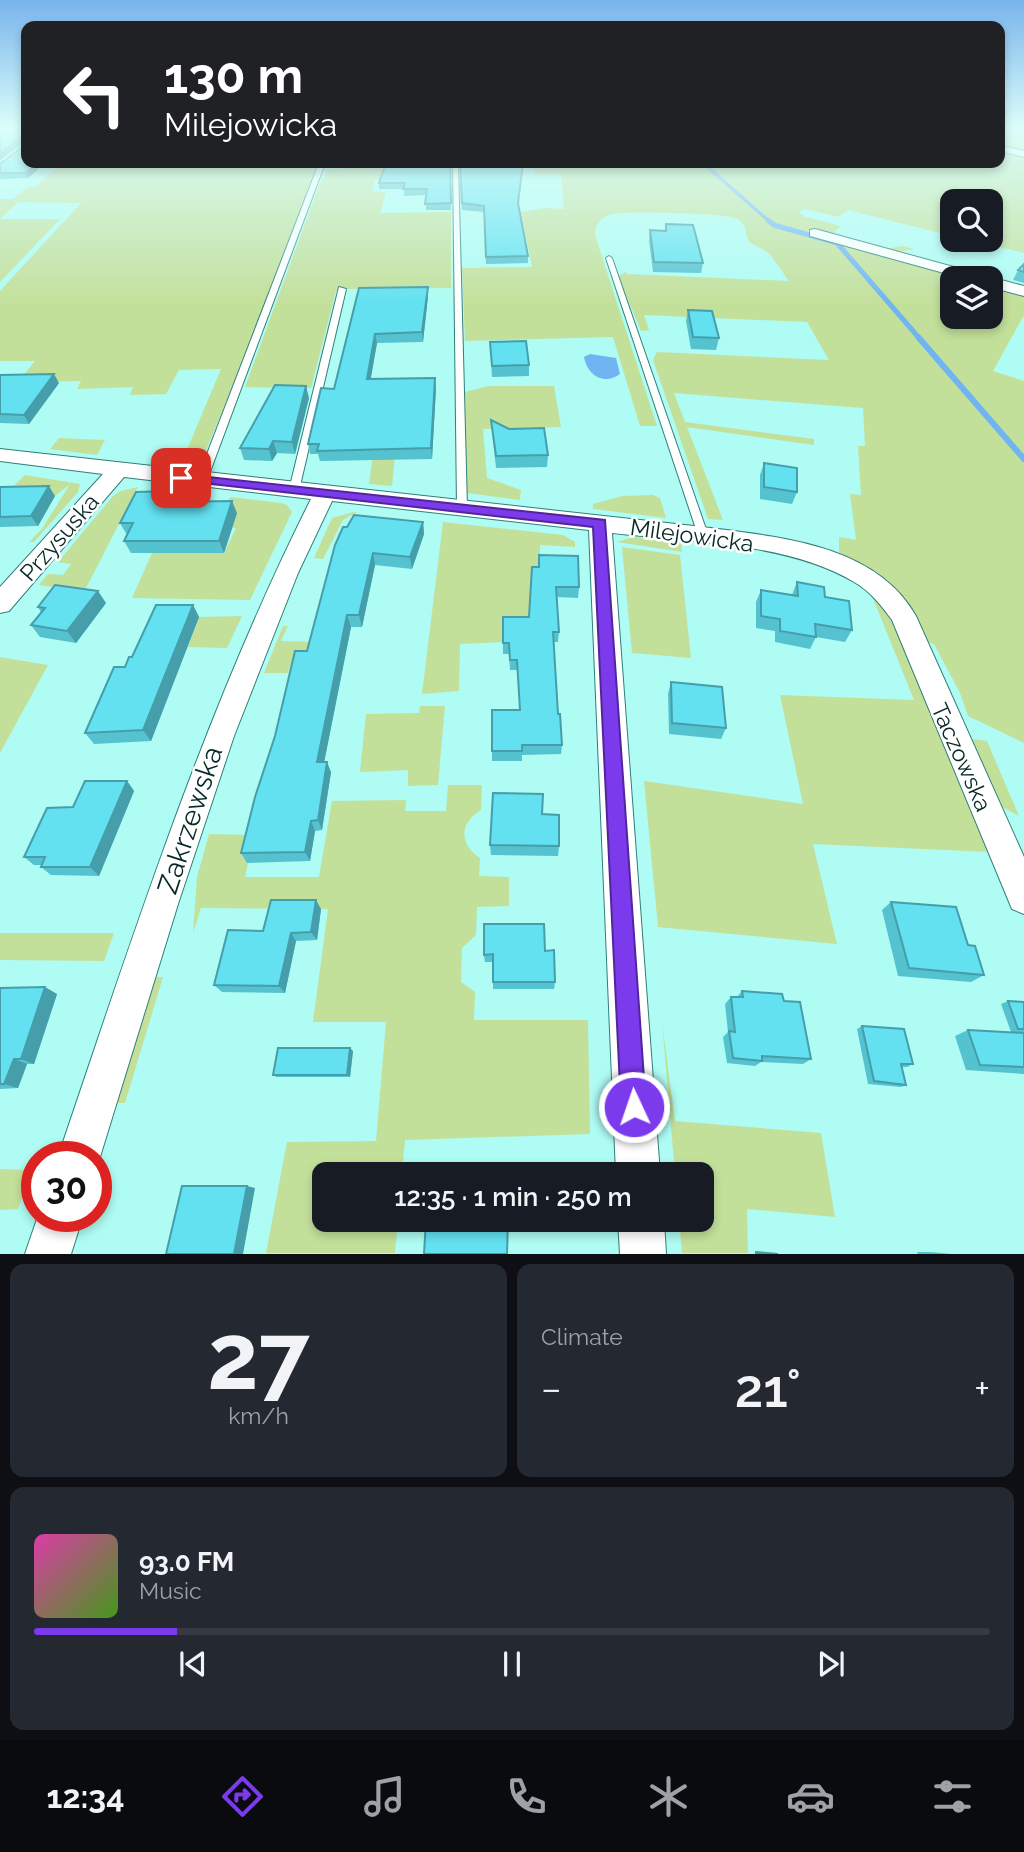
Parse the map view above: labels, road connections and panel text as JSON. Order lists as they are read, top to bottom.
{
  "streets": {
    "street": [
      "Milejowicka",
      "Przysuska",
      "Taczowska",
      "Zakrzewska"
    ]
  },
  "crossings": [
    ["Milejowicka", "Przysuska"],
    ["Milejowicka", "Taczowska"],
    ["Milejowicka", "Zakrzewska"]
  ],
  "page": {
    "turn": ["130 m", "Milejowicka"],
    "limit": "30",
    "trip": "12:35 · 1 min · 250 m",
    "tile": [
      ["27", "km/h"],
      "Climate"
    ],
    "heat": ["−", "21°", "+"],
    "song": ["93.0 FM", "Music"],
    "tabs": "12:34"
  }
}
